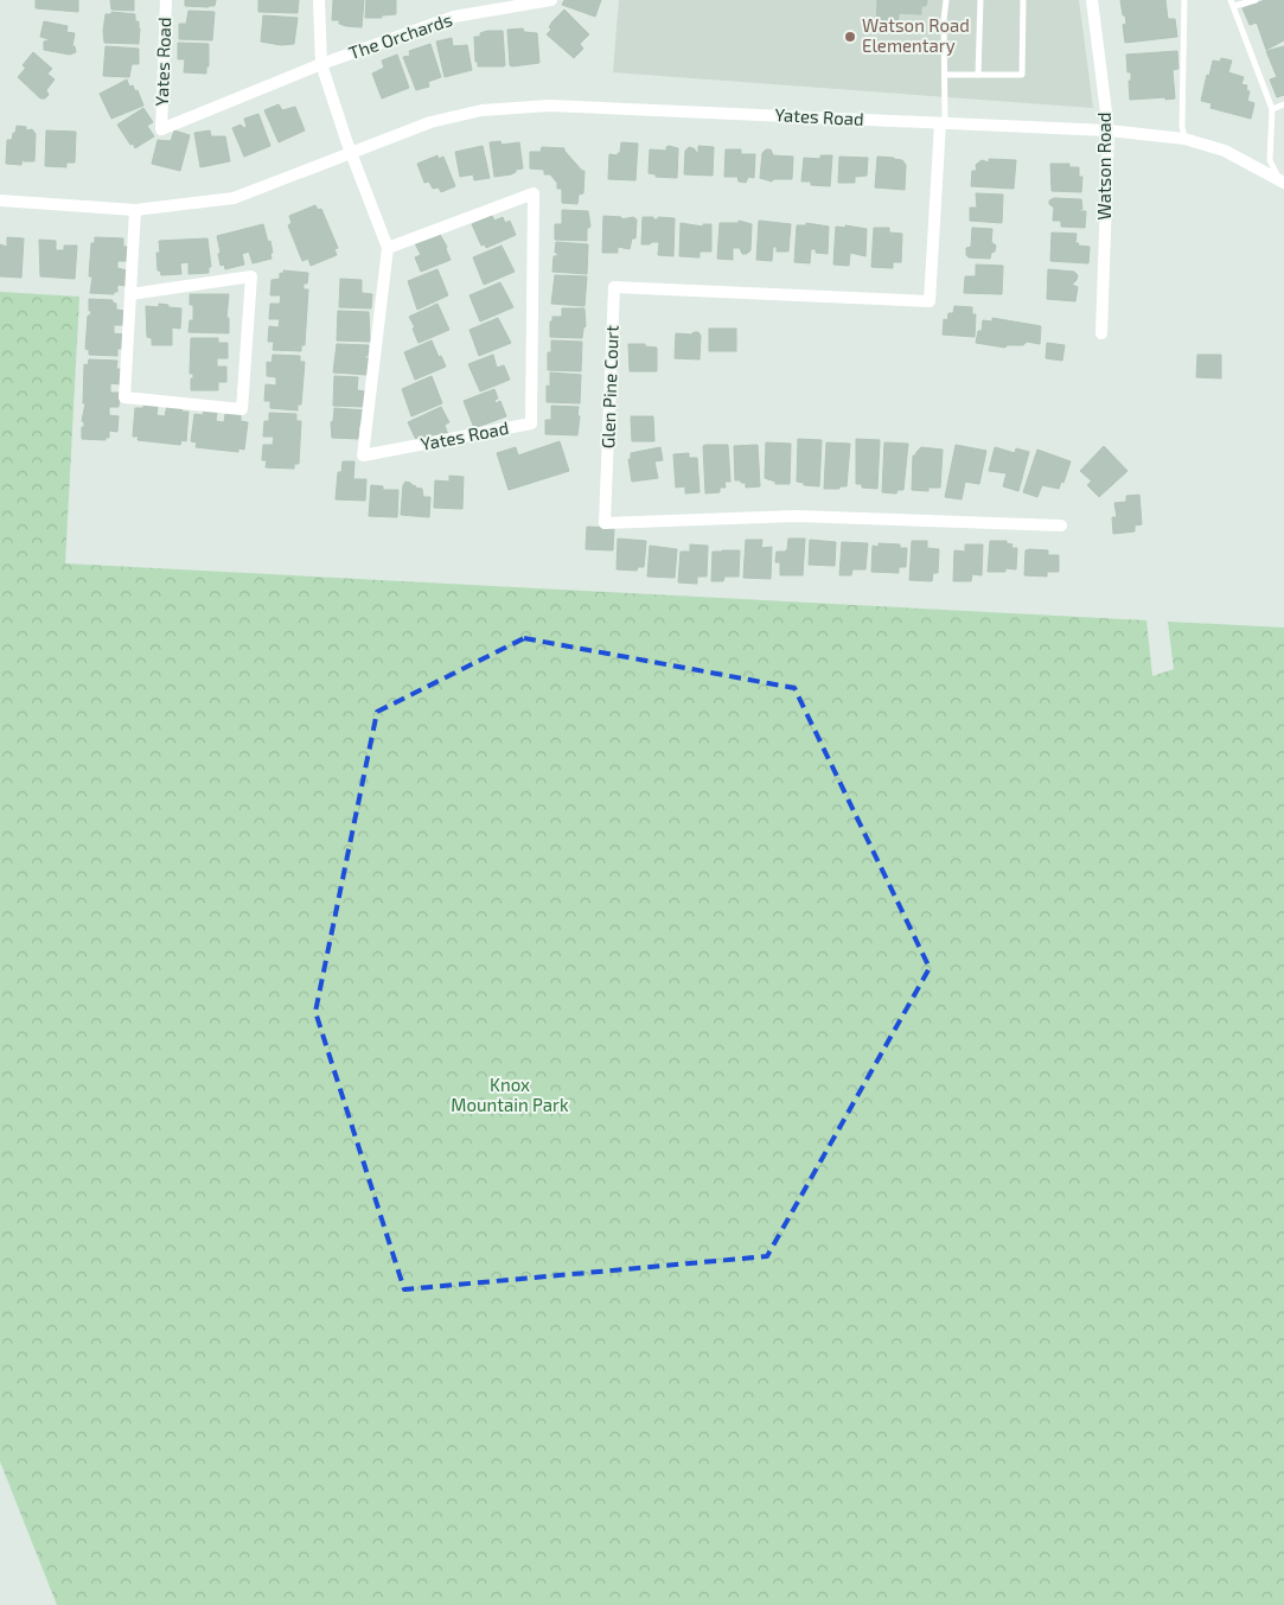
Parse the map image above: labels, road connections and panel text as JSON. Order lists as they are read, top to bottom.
{
  "streets": {
    "street": [
      "The Orchards",
      "Yates Road",
      "Watson Road",
      "Glen Pine Court"
    ]
  },
  "crossings": [
    ["The Orchards", "Yates Road"],
    ["Yates Road", "Watson Road"],
    ["Yates Road", "Glen Pine Court"]
  ],
  "parks": ["Knox Mountain Park"],
  "places": ["Watson Road Elementary"]
}
